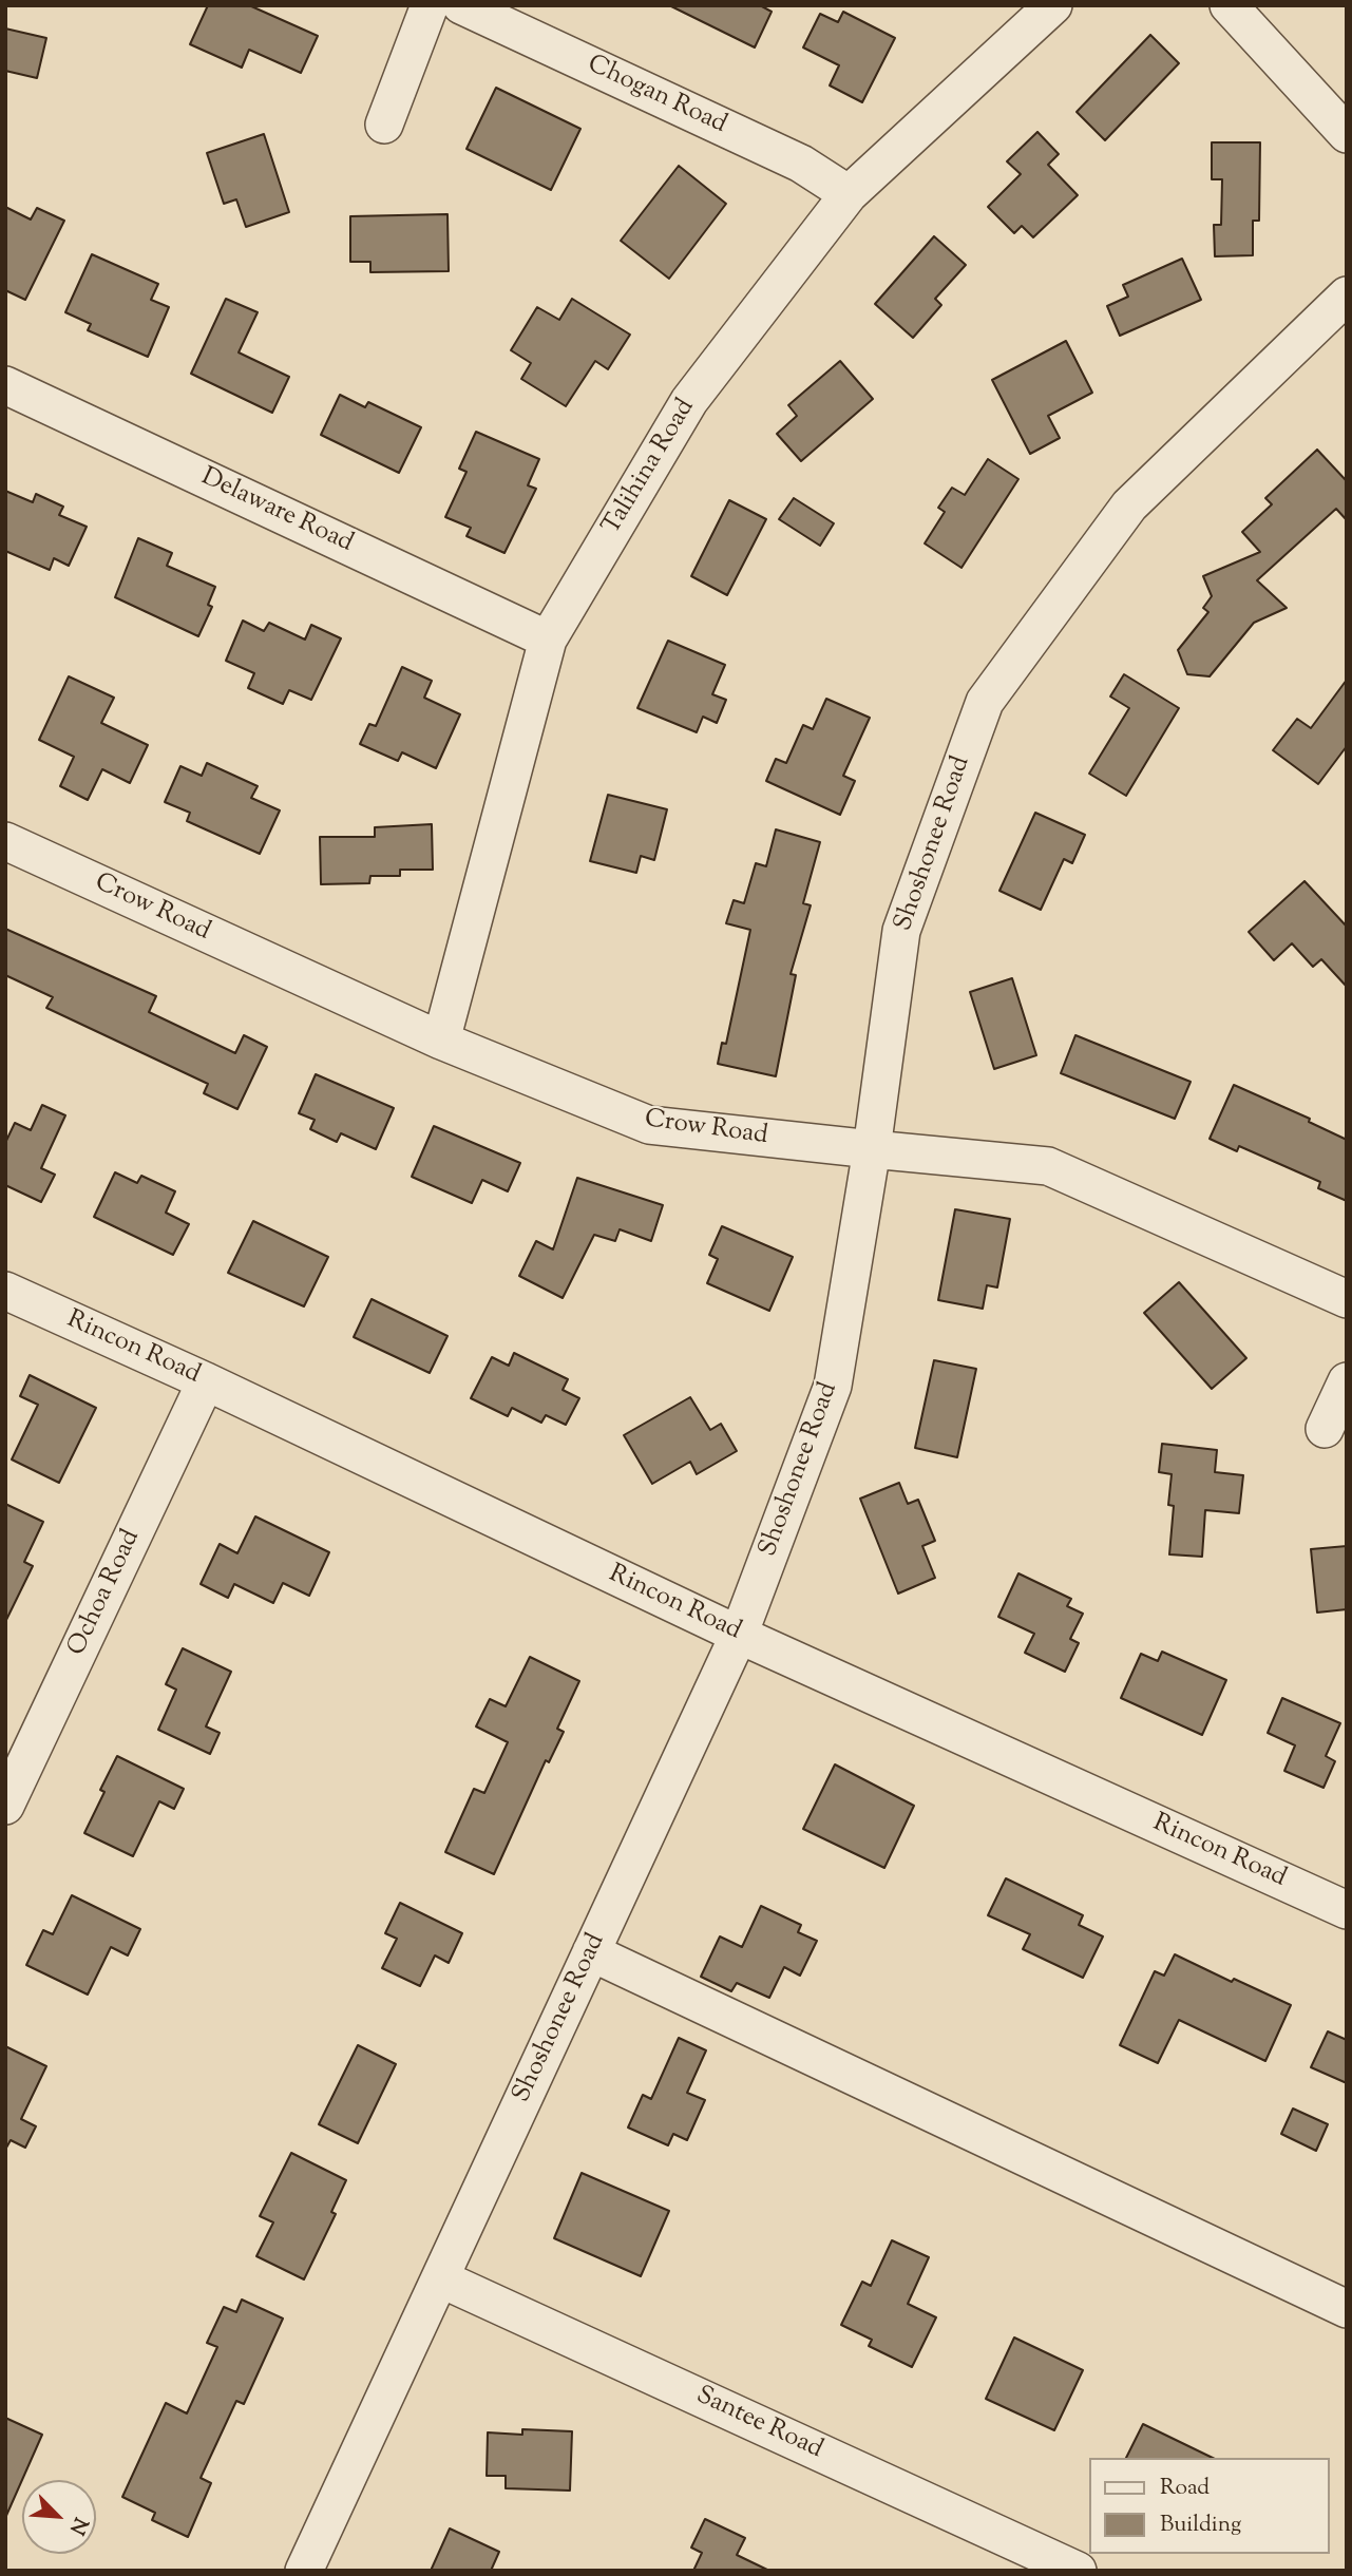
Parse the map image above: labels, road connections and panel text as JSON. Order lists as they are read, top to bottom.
{
  "streets": {
    "street": [
      "Chogan Road",
      "Talihina Road",
      "Delaware Road",
      "Shoshonee Road",
      "Crow Road",
      "Rincon Road",
      "Ochoa Road",
      "Santee Road"
    ]
  },
  "crossings": [
    ["Chogan Road", "Talihina Road"],
    ["Talihina Road", "Delaware Road"],
    ["Talihina Road", "Crow Road"],
    ["Shoshonee Road", "Crow Road"],
    ["Shoshonee Road", "Rincon Road"],
    ["Shoshonee Road", "Santee Road"],
    ["Rincon Road", "Ochoa Road"]
  ],
  "legend": ["Road", "Building"],
  "north": "bottom right"
}
